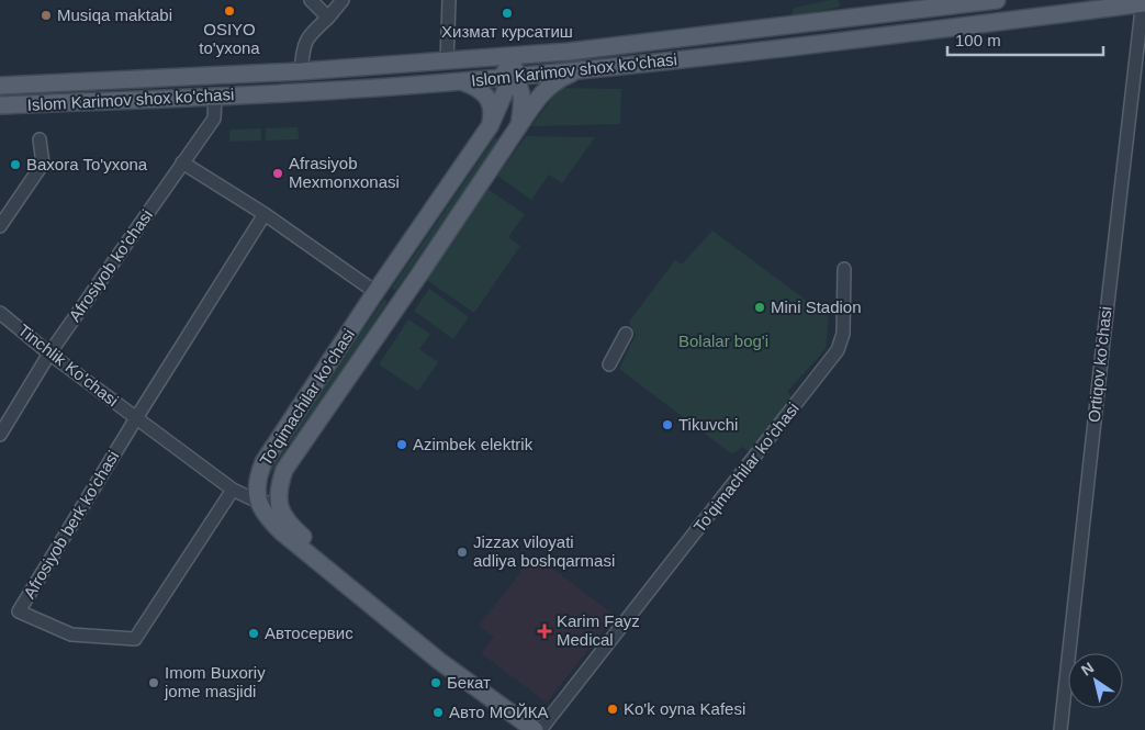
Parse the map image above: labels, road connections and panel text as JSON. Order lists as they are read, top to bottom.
{
  "streets": {
    "main road": ["Islom Karimov shox ko'chasi", "To'qimachilar ko'chasi"],
    "street": [
      "Afrosiyob ko'chasi",
      "Ortiqov ko'chasi",
      "Tinchlik Ko'chasi",
      "Afrosiyob berk ko'chasi"
    ]
  },
  "crossings": [
    ["Islom Karimov shox ko'chasi", "Afrosiyob ko'chasi"],
    ["Islom Karimov shox ko'chasi", "Ortiqov ko'chasi"],
    ["Islom Karimov shox ko'chasi", "To'qimachilar ko'chasi"],
    ["Afrosiyob ko'chasi", "Tinchlik Ko'chasi"],
    ["Tinchlik Ko'chasi", "Afrosiyob berk ko'chasi"]
  ],
  "parks": ["Bolalar bog'i"],
  "places": {
    "other": [
      "OSIYO to'yxona",
      "Хизмат курсатиш",
      "Musiqa maktabi",
      "Baxora To'yxona",
      "Afrasiyob Mexmonxonasi",
      "Mini Stadion",
      "Tikuvchi",
      "Azimbek elektrik",
      "Jizzax viloyati adliya boshqarmasi",
      "Автосервис",
      "Imom Buxoriy jome masjidi",
      "Бекат",
      "Ko'k oyna Kafesi",
      "Авто МОЙКА"
    ],
    "health": ["Karim Fayz Medical"]
  },
  "scale_bar": "100 m",
  "north": "top left"
}
